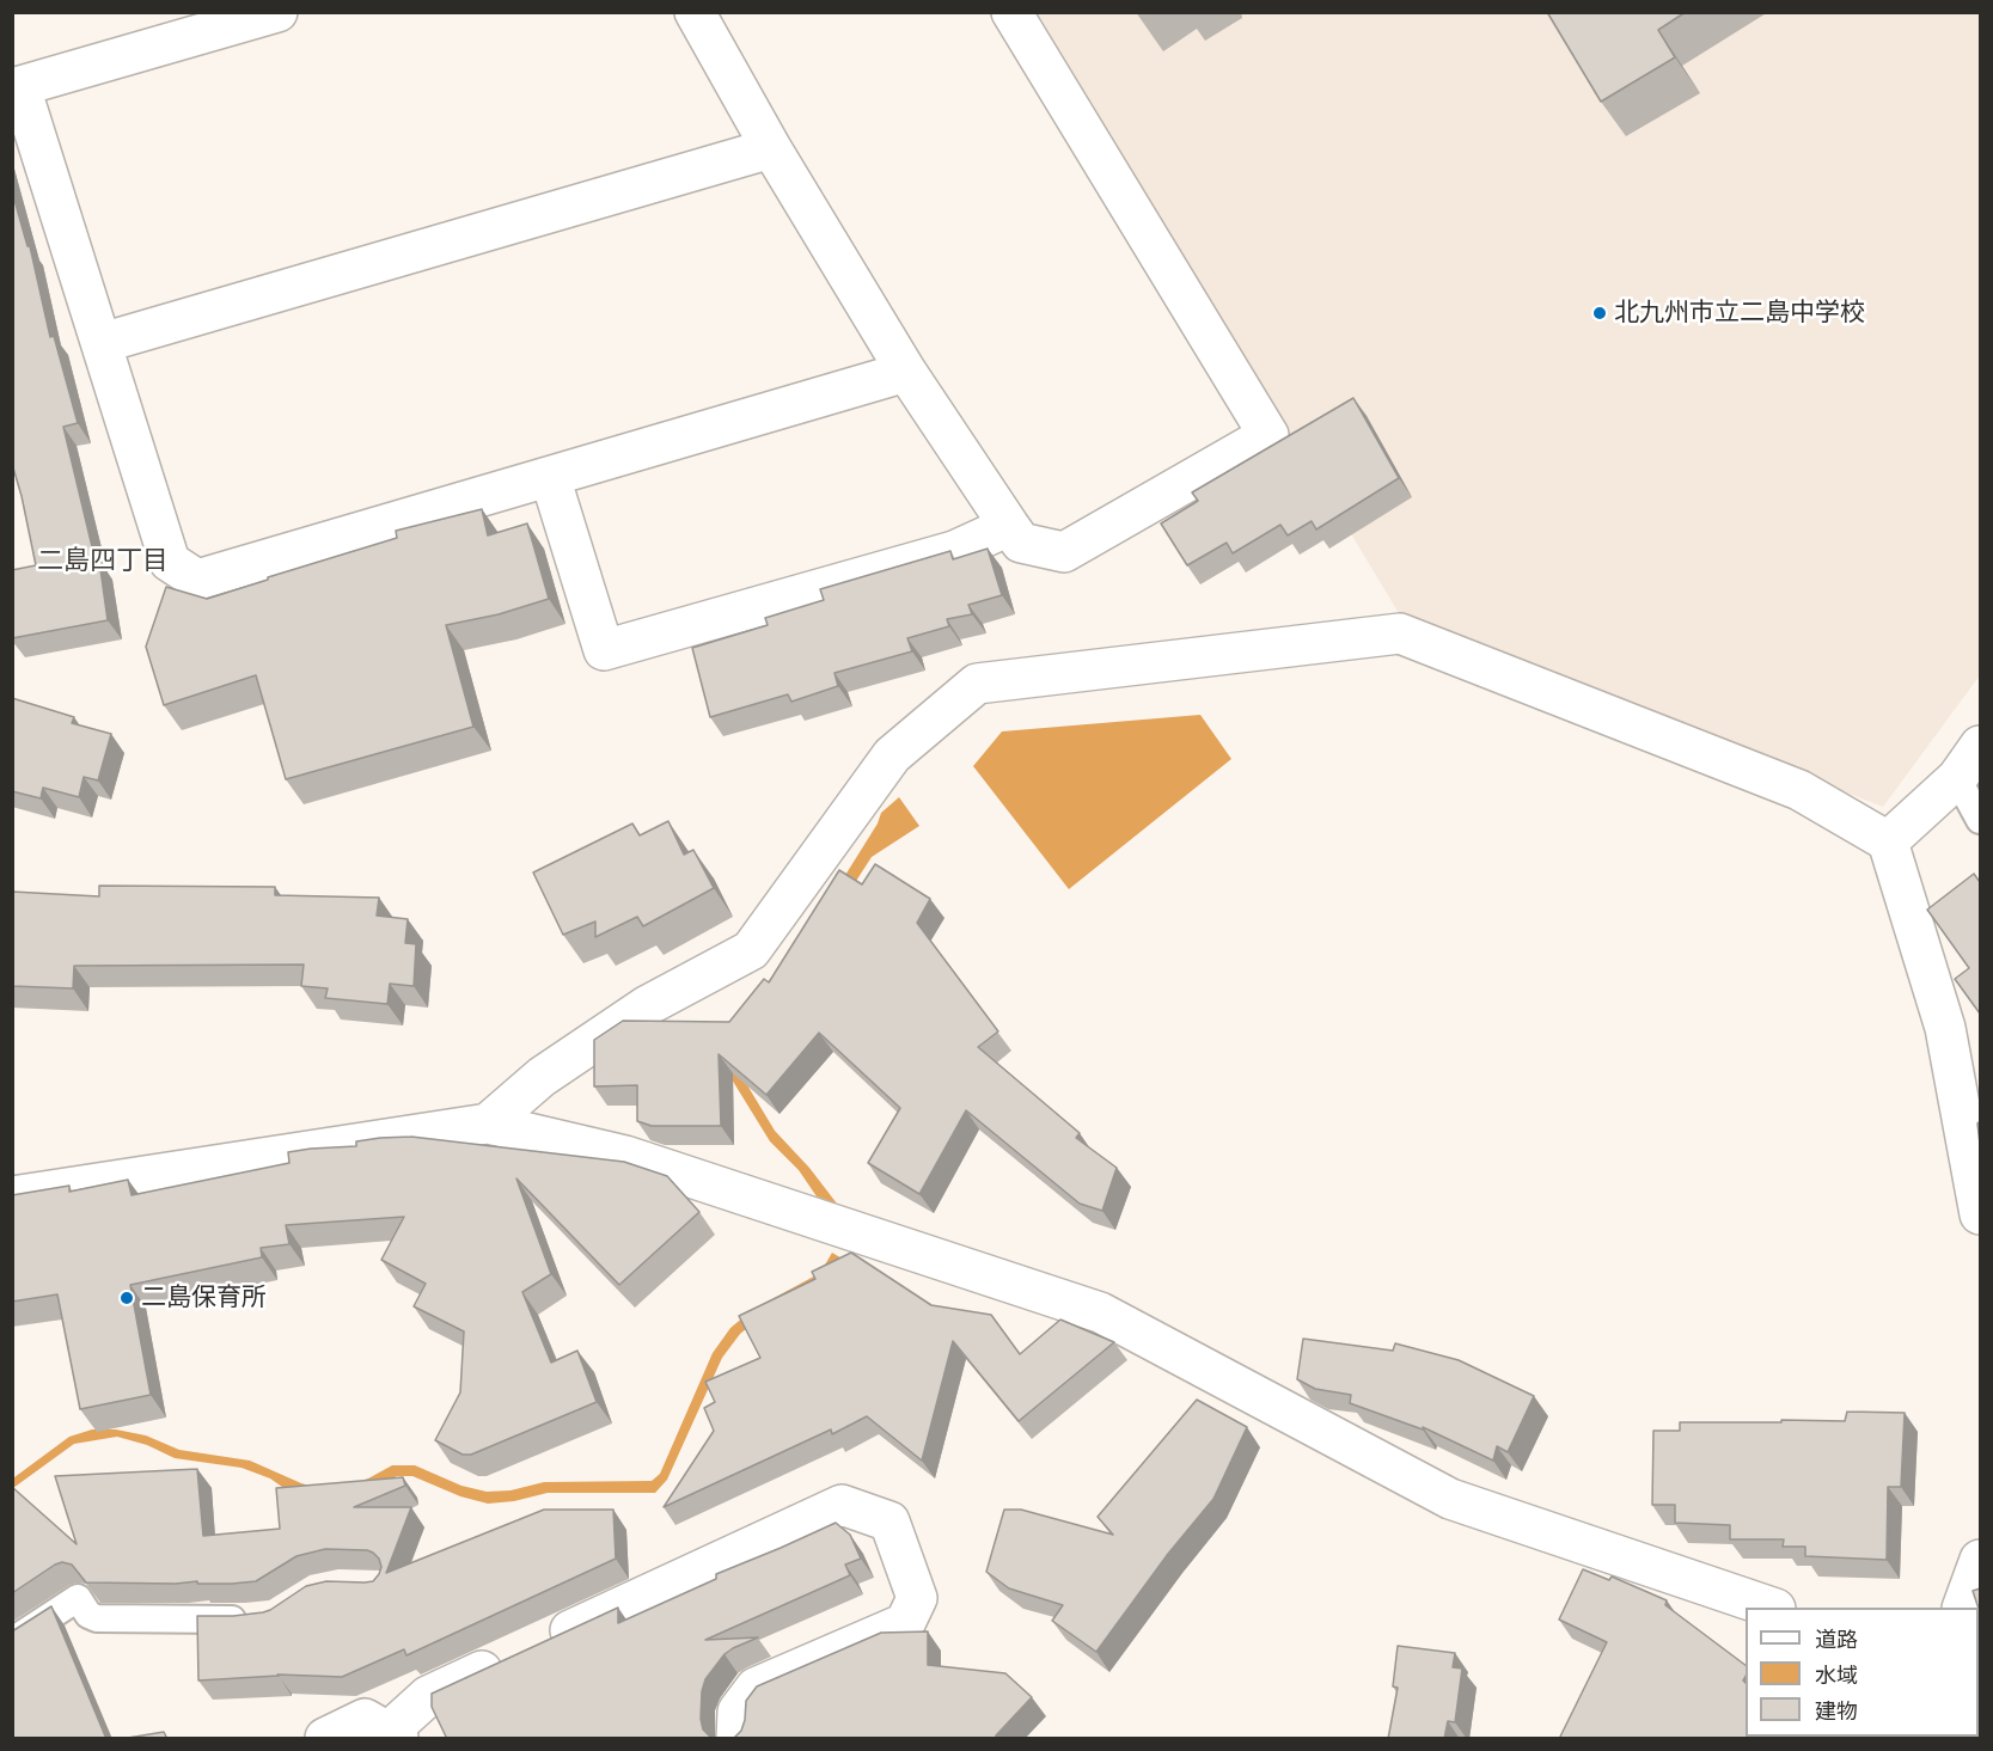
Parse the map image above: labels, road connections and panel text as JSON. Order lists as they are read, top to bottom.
{
  "districts": ["二島四丁目"],
  "places": ["北九州市立二島中学校", "二島保育所"],
  "legend": ["道路", "水域", "建物"]
}
